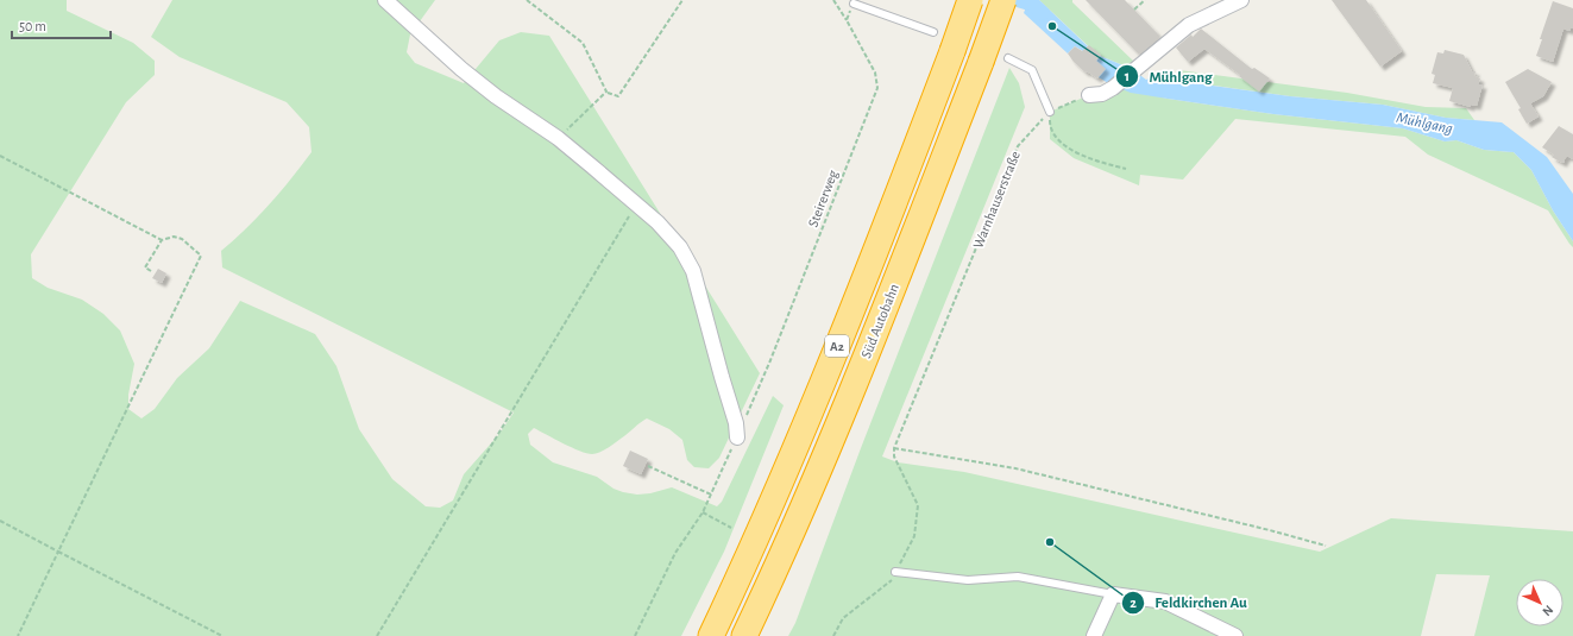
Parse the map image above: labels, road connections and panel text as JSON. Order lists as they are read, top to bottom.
{
  "streets": {
    "highway": ["Süd Autobahn", "A2"],
    "path": ["Steirerweg", "Warnhauserstraße"]
  },
  "water": ["Mühlgang"],
  "places": ["Mühlgang", "Feldkirchen Au"],
  "scale_bar": "50 m",
  "north": "bottom right"
}
